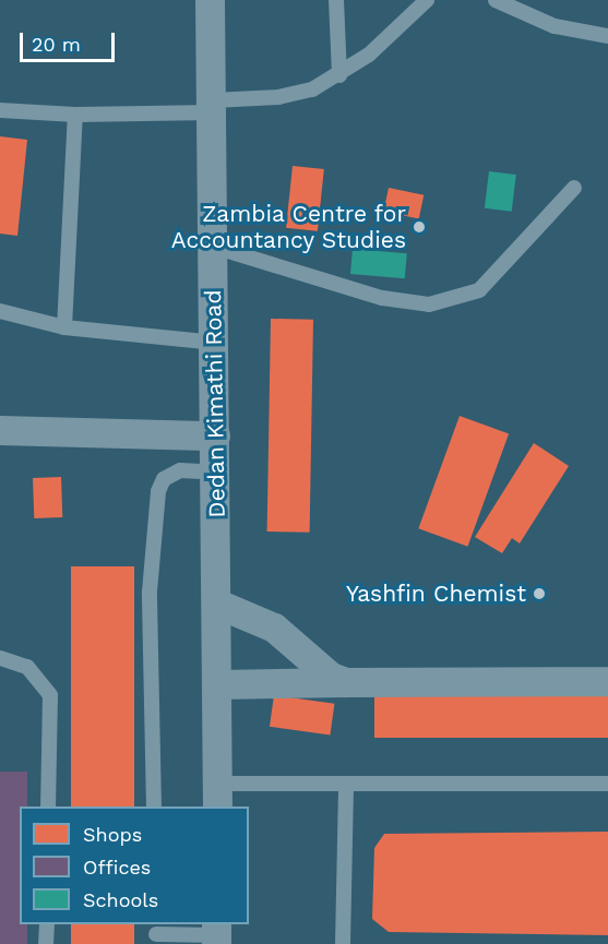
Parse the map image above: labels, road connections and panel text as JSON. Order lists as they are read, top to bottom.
{
  "streets": {
    "street": ["Dedan Kimathi Road"]
  },
  "places": ["Zambia Centre for Accountancy Studies", "Yashfin Chemist"],
  "legend": ["Shops", "Offices", "Schools"],
  "scale_bar": "20 m"
}
